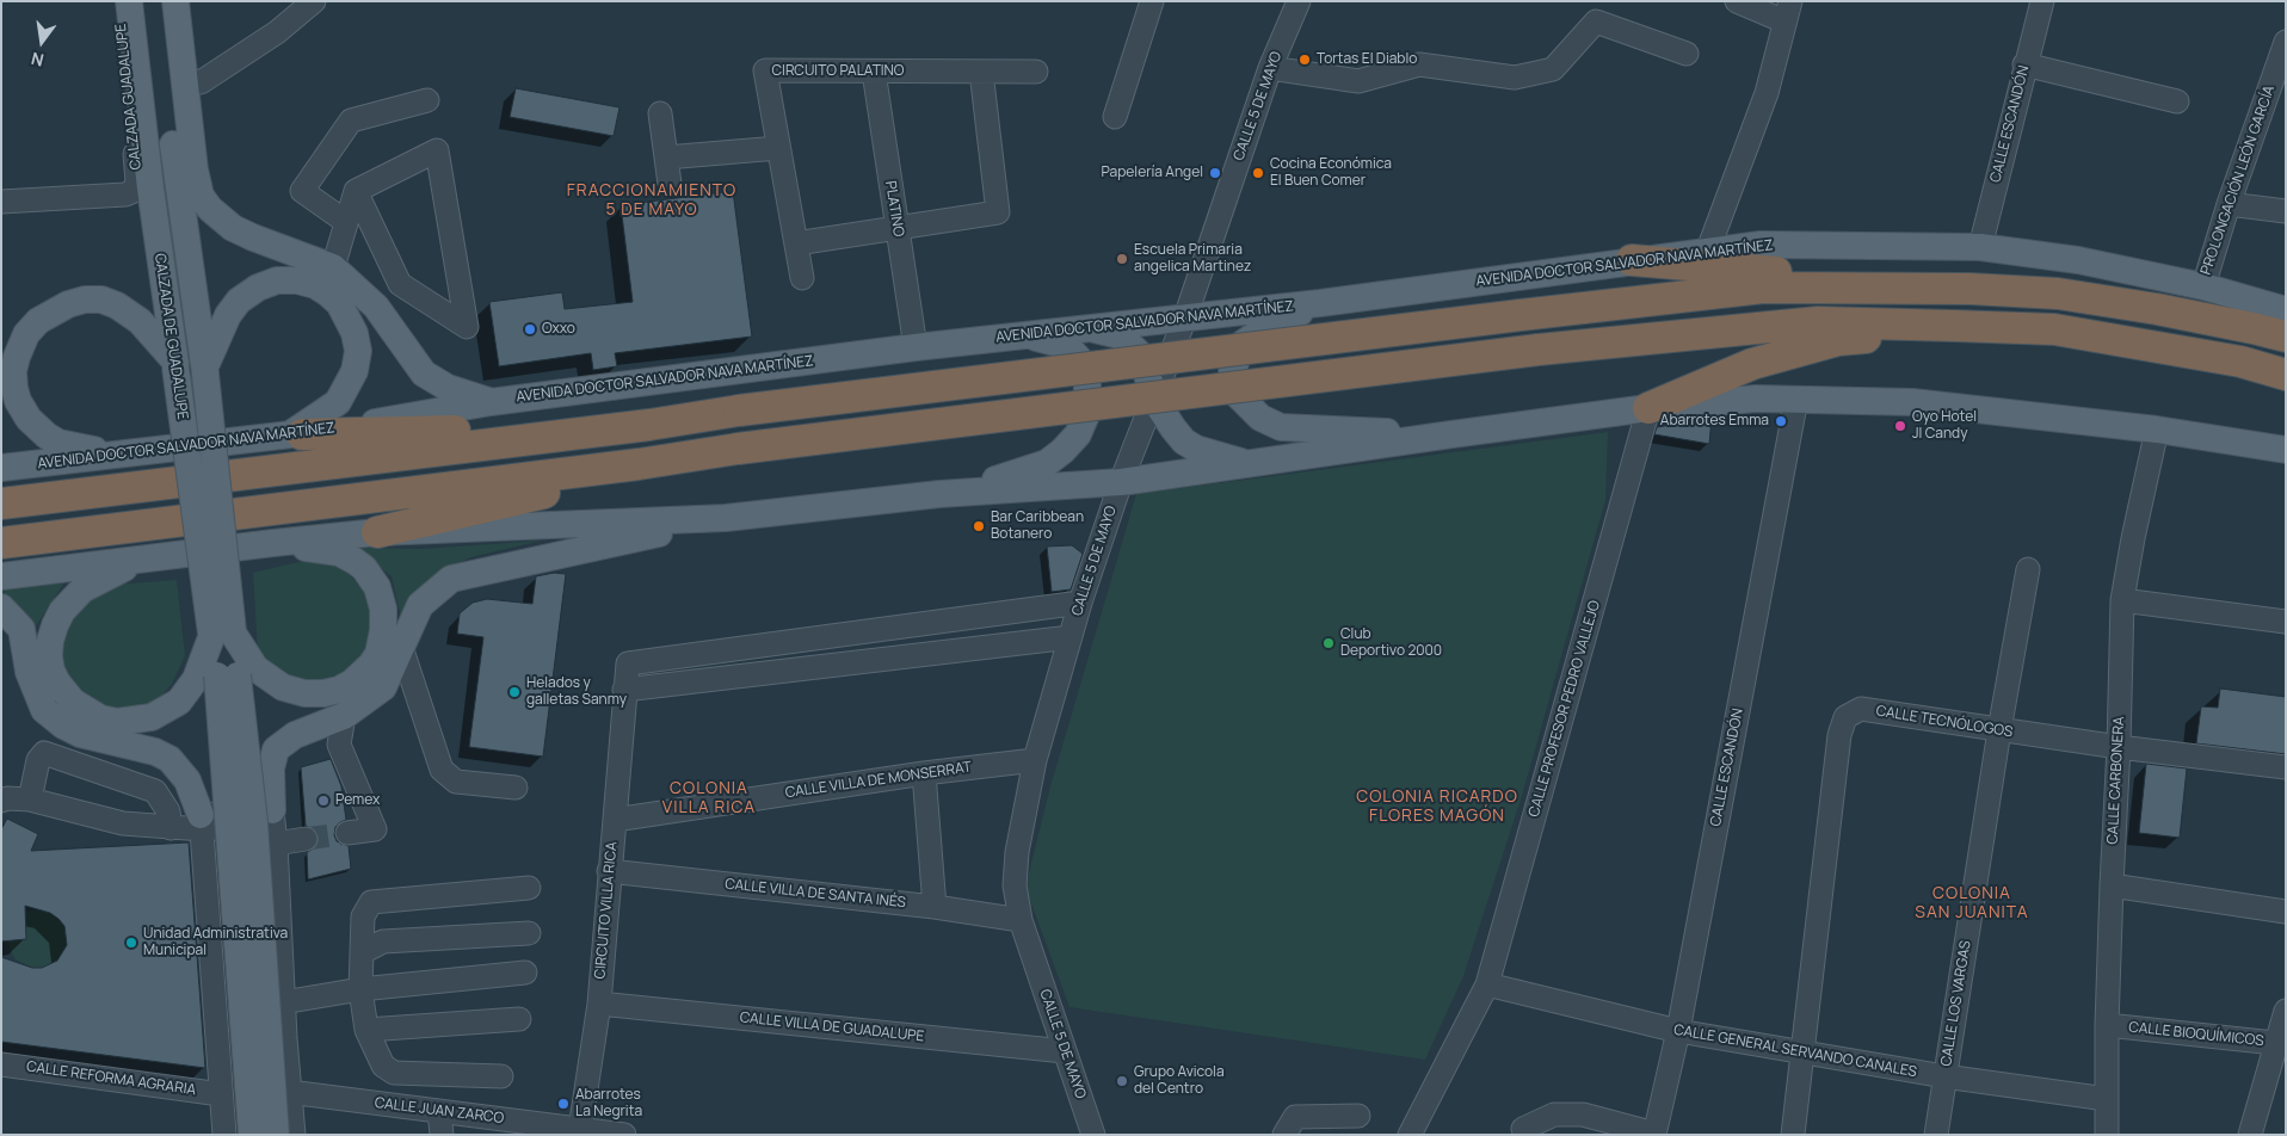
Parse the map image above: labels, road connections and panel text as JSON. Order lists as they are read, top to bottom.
{
  "streets": {
    "main road": ["AVENIDA DOCTOR SALVADOR NAVA MARTÍNEZ", "CALZADA DE GUADALUPE"],
    "street": [
      "CIRCUITO PALATINO",
      "CALZADA GUADALUPE",
      "CALLE 5 DE MAYO",
      "CALLE ESCANDÓN",
      "PROLONGACIÓN LEÓN GARCÍA",
      "PLATINO",
      "CALLE PROFESOR PEDRO VALLEJO",
      "CALLE TECNÓLOGOS",
      "CALLE VILLA DE MONSERRAT",
      "CALLE CARBONERA",
      "CALLE VILLA DE SANTA INÉS",
      "CIRCUITO VILLA RICA",
      "CALLE LOS VARGAS",
      "CALLE VILLA DE GUADALUPE",
      "CALLE BIOQUÍMICOS",
      "CALLE GENERAL SERVANDO CANALES",
      "CALLE REFORMA AGRARIA",
      "CALLE JUAN ZARCO"
    ]
  },
  "crossings": [
    ["CIRCUITO PALATINO", "PLATINO"],
    ["CALLE 5 DE MAYO", "AVENIDA DOCTOR SALVADOR NAVA MARTÍNEZ"],
    ["CALLE 5 DE MAYO", "CALLE VILLA DE MONSERRAT"],
    ["CALLE 5 DE MAYO", "CALLE VILLA DE SANTA INÉS"],
    ["CALLE 5 DE MAYO", "CIRCUITO VILLA RICA"],
    ["CALLE 5 DE MAYO", "CALLE VILLA DE GUADALUPE"],
    ["CALLE ESCANDÓN", "AVENIDA DOCTOR SALVADOR NAVA MARTÍNEZ"],
    ["CALLE ESCANDÓN", "CALLE GENERAL SERVANDO CANALES"],
    ["PROLONGACIÓN LEÓN GARCÍA", "AVENIDA DOCTOR SALVADOR NAVA MARTÍNEZ"],
    ["PLATINO", "AVENIDA DOCTOR SALVADOR NAVA MARTÍNEZ"],
    ["CALLE PROFESOR PEDRO VALLEJO", "CALLE GENERAL SERVANDO CANALES"],
    ["CALLE TECNÓLOGOS", "CALLE CARBONERA"],
    ["CALLE TECNÓLOGOS", "CALLE LOS VARGAS"],
    ["CALLE TECNÓLOGOS", "CALLE GENERAL SERVANDO CANALES"],
    ["CALLE VILLA DE MONSERRAT", "CIRCUITO VILLA RICA"],
    ["CALLE CARBONERA", "CALLE BIOQUÍMICOS"],
    ["CALLE CARBONERA", "CALLE GENERAL SERVANDO CANALES"],
    ["CALLE VILLA DE SANTA INÉS", "CIRCUITO VILLA RICA"],
    ["CIRCUITO VILLA RICA", "CALLE VILLA DE GUADALUPE"],
    ["CIRCUITO VILLA RICA", "CALLE JUAN ZARCO"],
    ["CALLE LOS VARGAS", "CALLE GENERAL SERVANDO CANALES"]
  ],
  "districts": [
    "FRACCIONAMIENTO 5 DE MAYO",
    "COLONIA VILLA RICA",
    "COLONIA RICARDO FLORES MAGÓN",
    "COLONIA SAN JUANITA"
  ],
  "places": [
    "Tortas El Diablo",
    "Papelería Angel",
    "Cocina Económica El Buen Comer",
    "Escuela Primaria angelica Martinez",
    "Oxxo",
    "Abarrotes Emma",
    "Oyo Hotel JI Candy",
    "Bar Caribbean Botanero",
    "Club Deportivo 2000",
    "Helados y galletas Sanmy",
    "Pemex",
    "Unidad Administrativa Municipal",
    "Grupo Avicola del Centro",
    "Abarrotes La Negrita"
  ],
  "north": "bottom"
}
